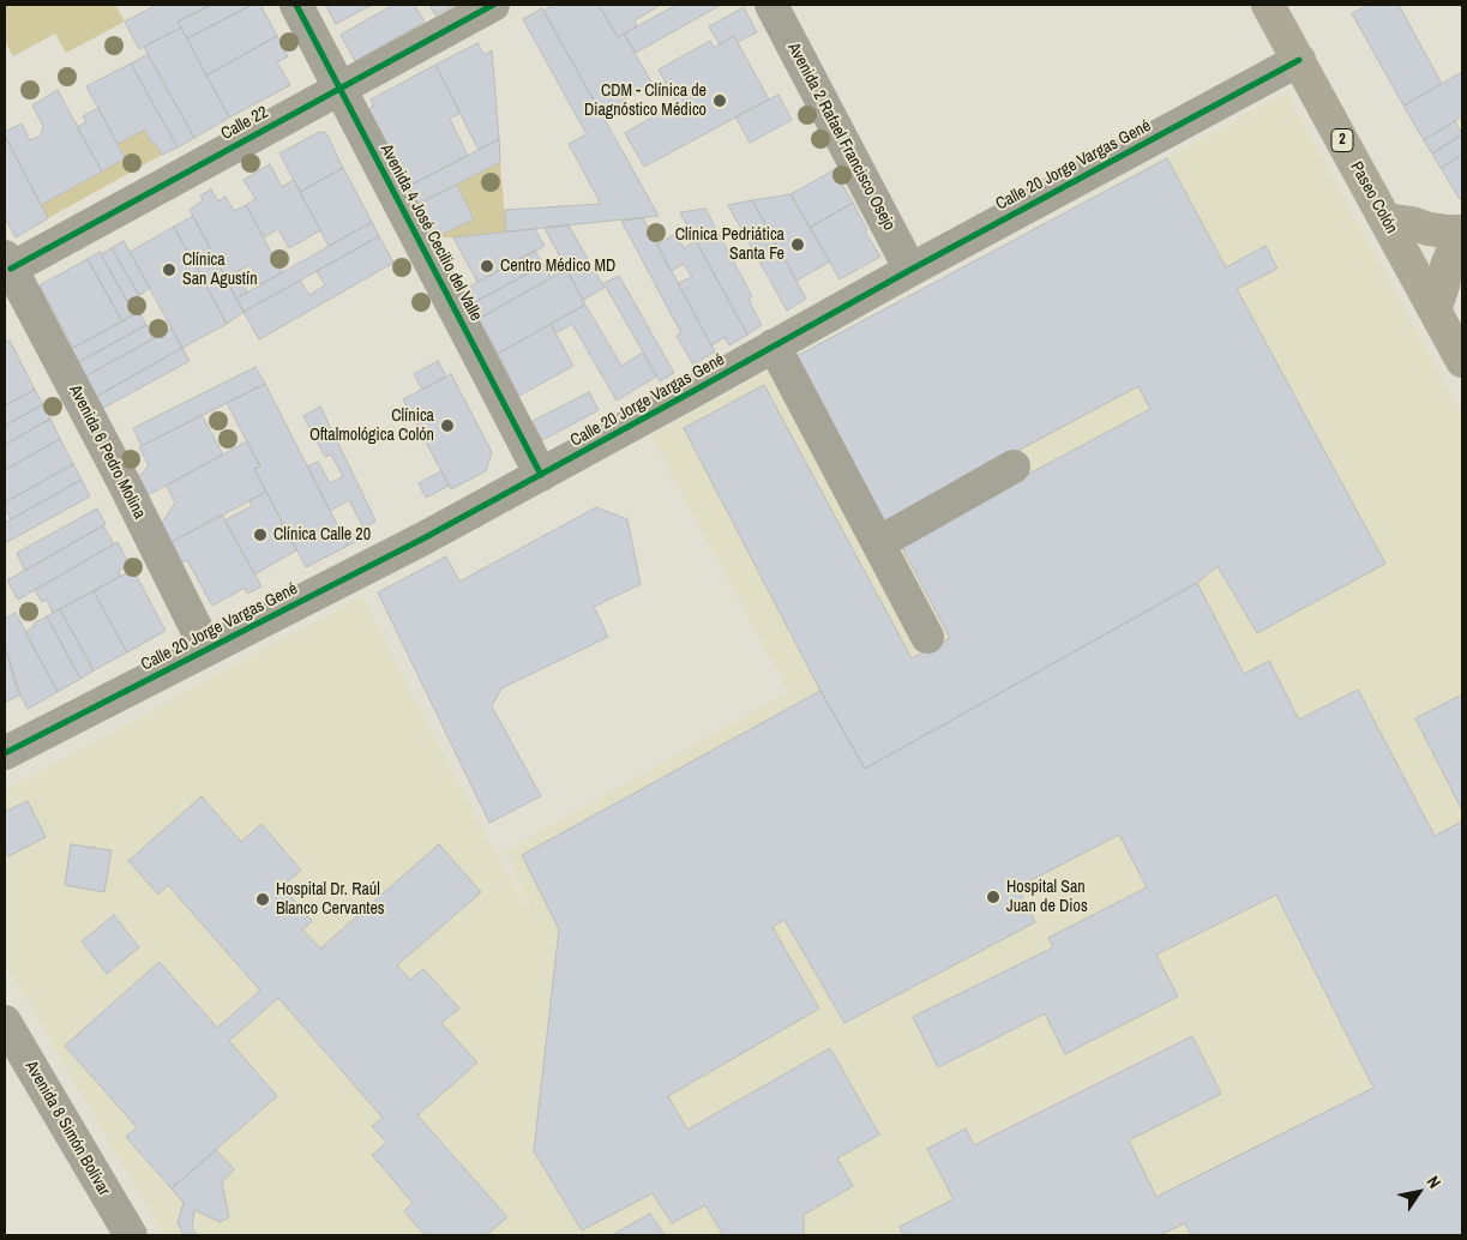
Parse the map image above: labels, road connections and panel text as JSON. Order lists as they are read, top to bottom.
{
  "streets": {
    "highway": ["2", "Paseo Colón"],
    "street": [
      "Calle 22",
      "Avenida 2 Rafael Francisco Osejo",
      "Calle 20 Jorge Vargas Gené",
      "Avenida 4 José Cecilio del Valle",
      "Avenida 6 Pedro Molina",
      "Avenida 8 Simón Bolívar"
    ]
  },
  "crossings": [
    ["Calle 22", "Avenida 4 José Cecilio del Valle"],
    ["Calle 22", "Avenida 6 Pedro Molina"],
    ["Avenida 2 Rafael Francisco Osejo", "Calle 20 Jorge Vargas Gené"],
    ["Calle 20 Jorge Vargas Gené", "Paseo Colón"],
    ["Calle 20 Jorge Vargas Gené", "Avenida 4 José Cecilio del Valle"],
    ["Calle 20 Jorge Vargas Gené", "Avenida 6 Pedro Molina"]
  ],
  "places": [
    "CDM - Clínica de Diagnóstico Médico",
    "Clínica Pedriática Santa Fe",
    "Centro Médico MD",
    "Clínica San Agustín",
    "Clínica Oftalmológica Colón",
    "Clínica Calle 20",
    "Hospital San Juan de Dios",
    "Hospital Dr. Raúl Blanco Cervantes"
  ],
  "north": "top right"
}
